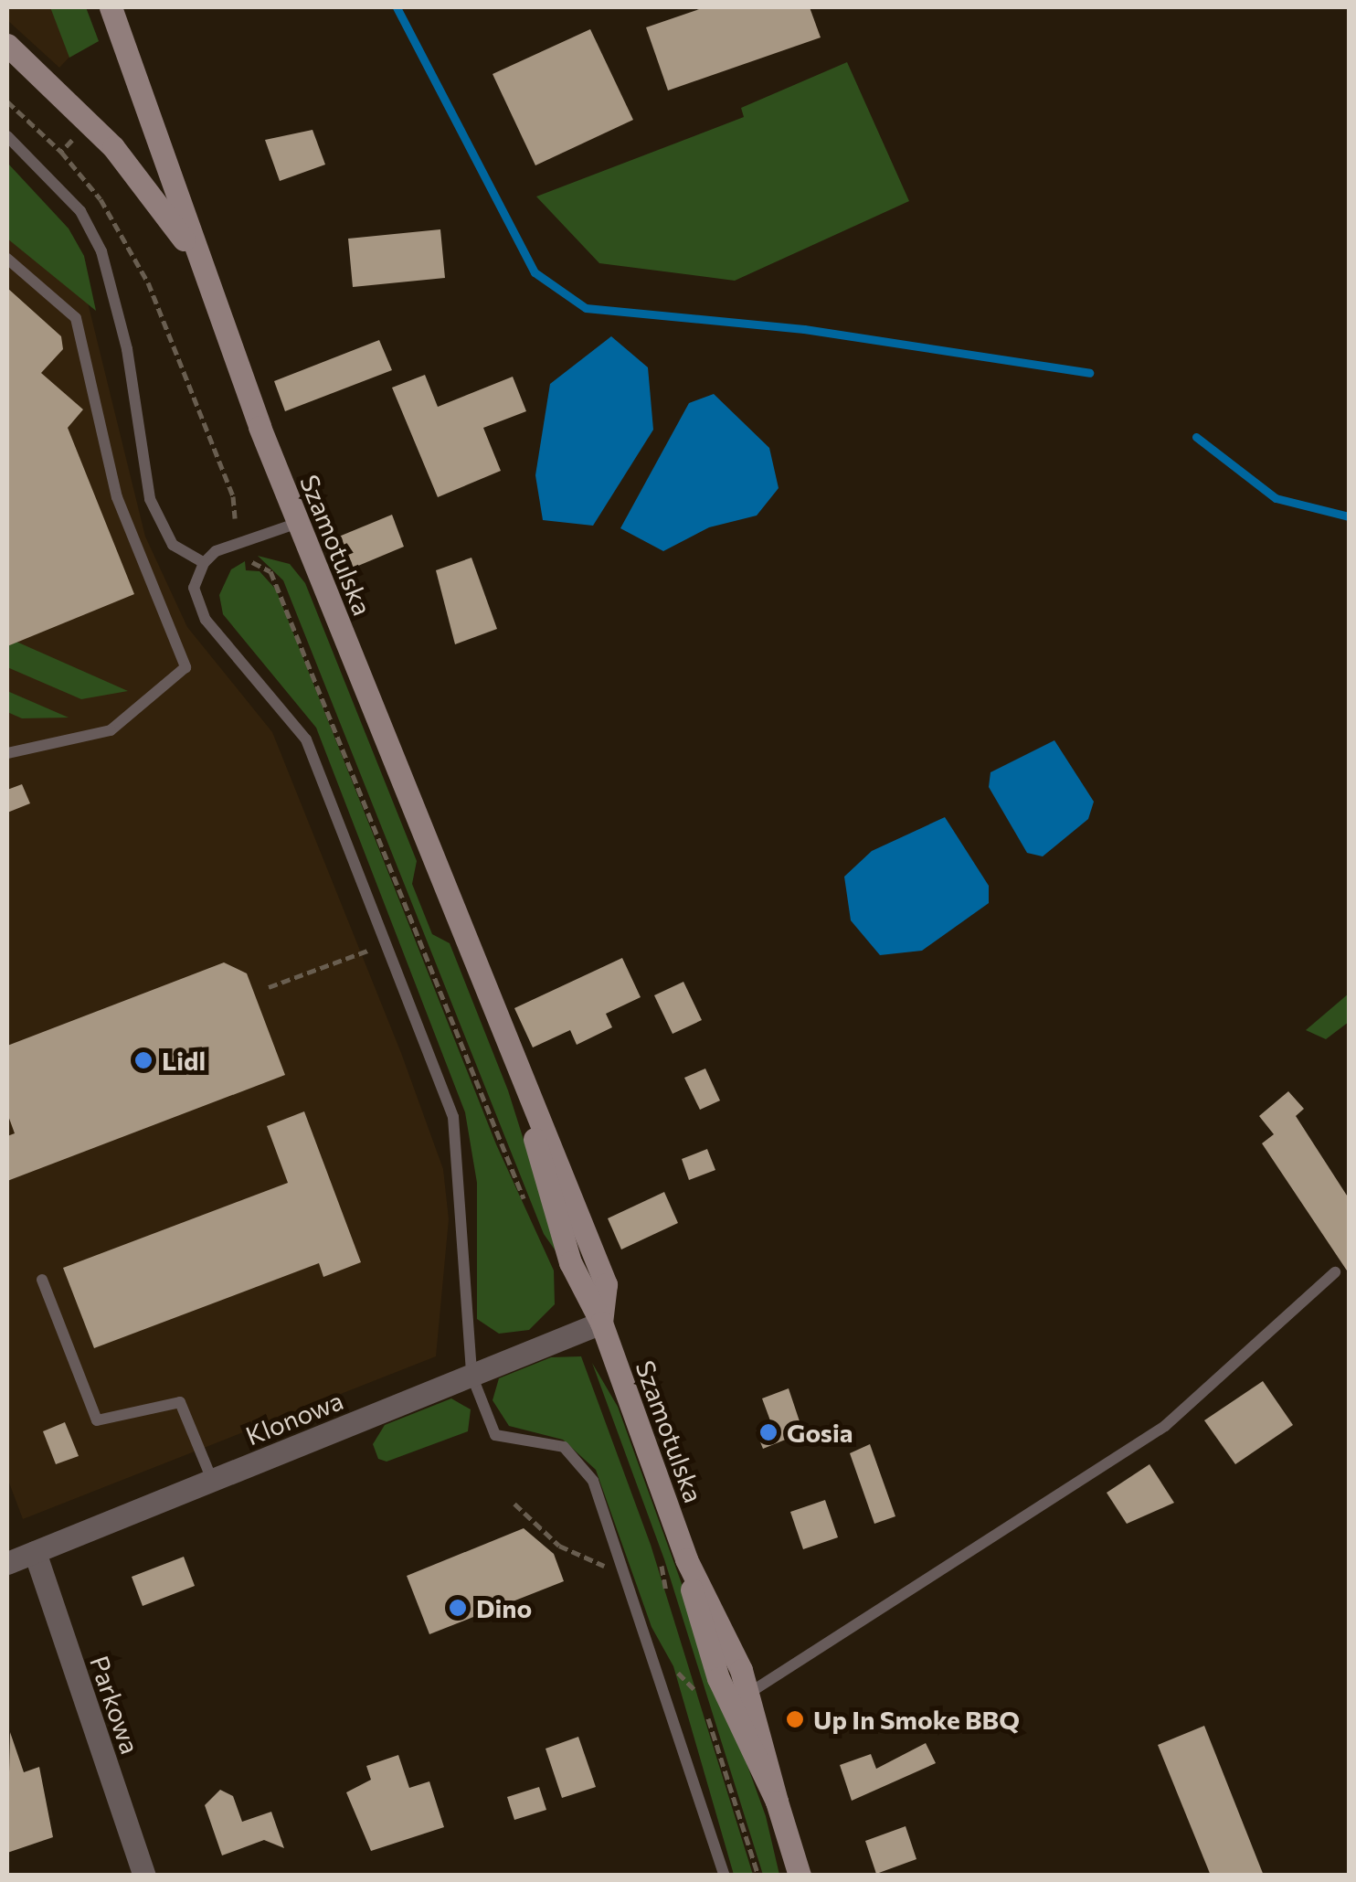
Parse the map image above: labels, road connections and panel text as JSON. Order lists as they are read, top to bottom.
{
  "streets": {
    "street": ["Szamotulska", "Klonowa", "Parkowa"]
  },
  "crossings": [
    ["Szamotulska", "Klonowa"],
    ["Klonowa", "Parkowa"]
  ],
  "places": [
    "Lidl",
    "Gosia",
    "Dino",
    "Up In Smoke BBQ"
  ]
}
